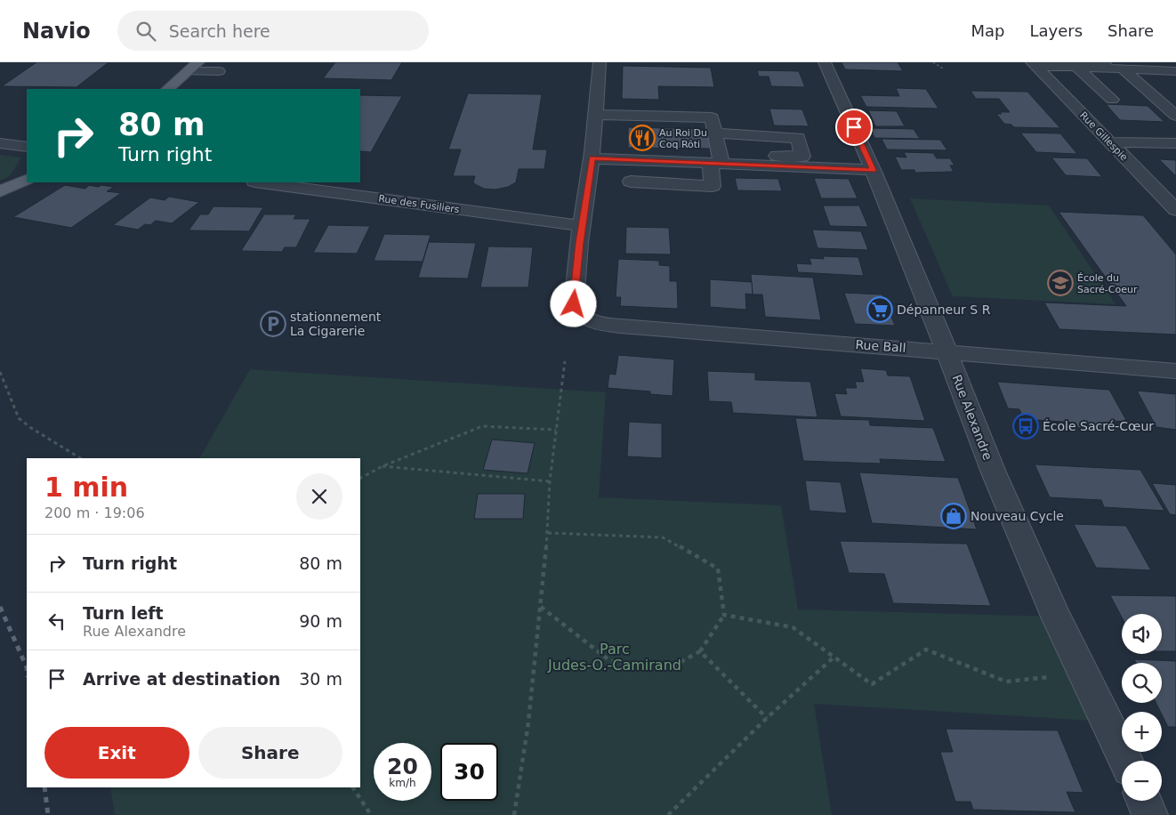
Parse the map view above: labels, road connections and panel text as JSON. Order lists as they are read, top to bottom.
{
  "streets": {
    "street": [
      "Rue Gillespie",
      "Rue des Fusiliers",
      "Rue Ball",
      "Rue Alexandre"
    ]
  },
  "crossings": [
    ["Rue des Fusiliers", "Rue Ball"],
    ["Rue Ball", "Rue Alexandre"]
  ],
  "parks": ["Parc Judes-O.-Camirand"],
  "places": {
    "restaurant": ["Au Roi Du Coq Rôti"],
    "school or university": ["École du Sacré-Coeur"],
    "supermarket": ["Dépanneur S R"],
    "parking": ["stationnement La Cigarerie"],
    "bus stop": ["École Sacré-Cœur"],
    "shop": ["Nouveau Cycle"]
  },
  "page": {
    "header": "Navio",
    "search": "Search here",
    "nav": ["Map", "Layers", "Share"],
    "turn": ["80 m", "Turn right"],
    "heading": ["1 min", "200 m · 19:06"],
    "list": [
      {
        "name": "Turn right",
        "value": "80 m"
      },
      {
        "name": "Turn left",
        "note": "Rue Alexandre",
        "value": "90 m"
      },
      {
        "name": "Arrive at destination",
        "value": "30 m"
      }
    ],
    "map_buttons": ["+", "−"],
    "buttons": ["Exit", "Share"],
    "speed": "20 km/h",
    "limit": "30"
  }
}
